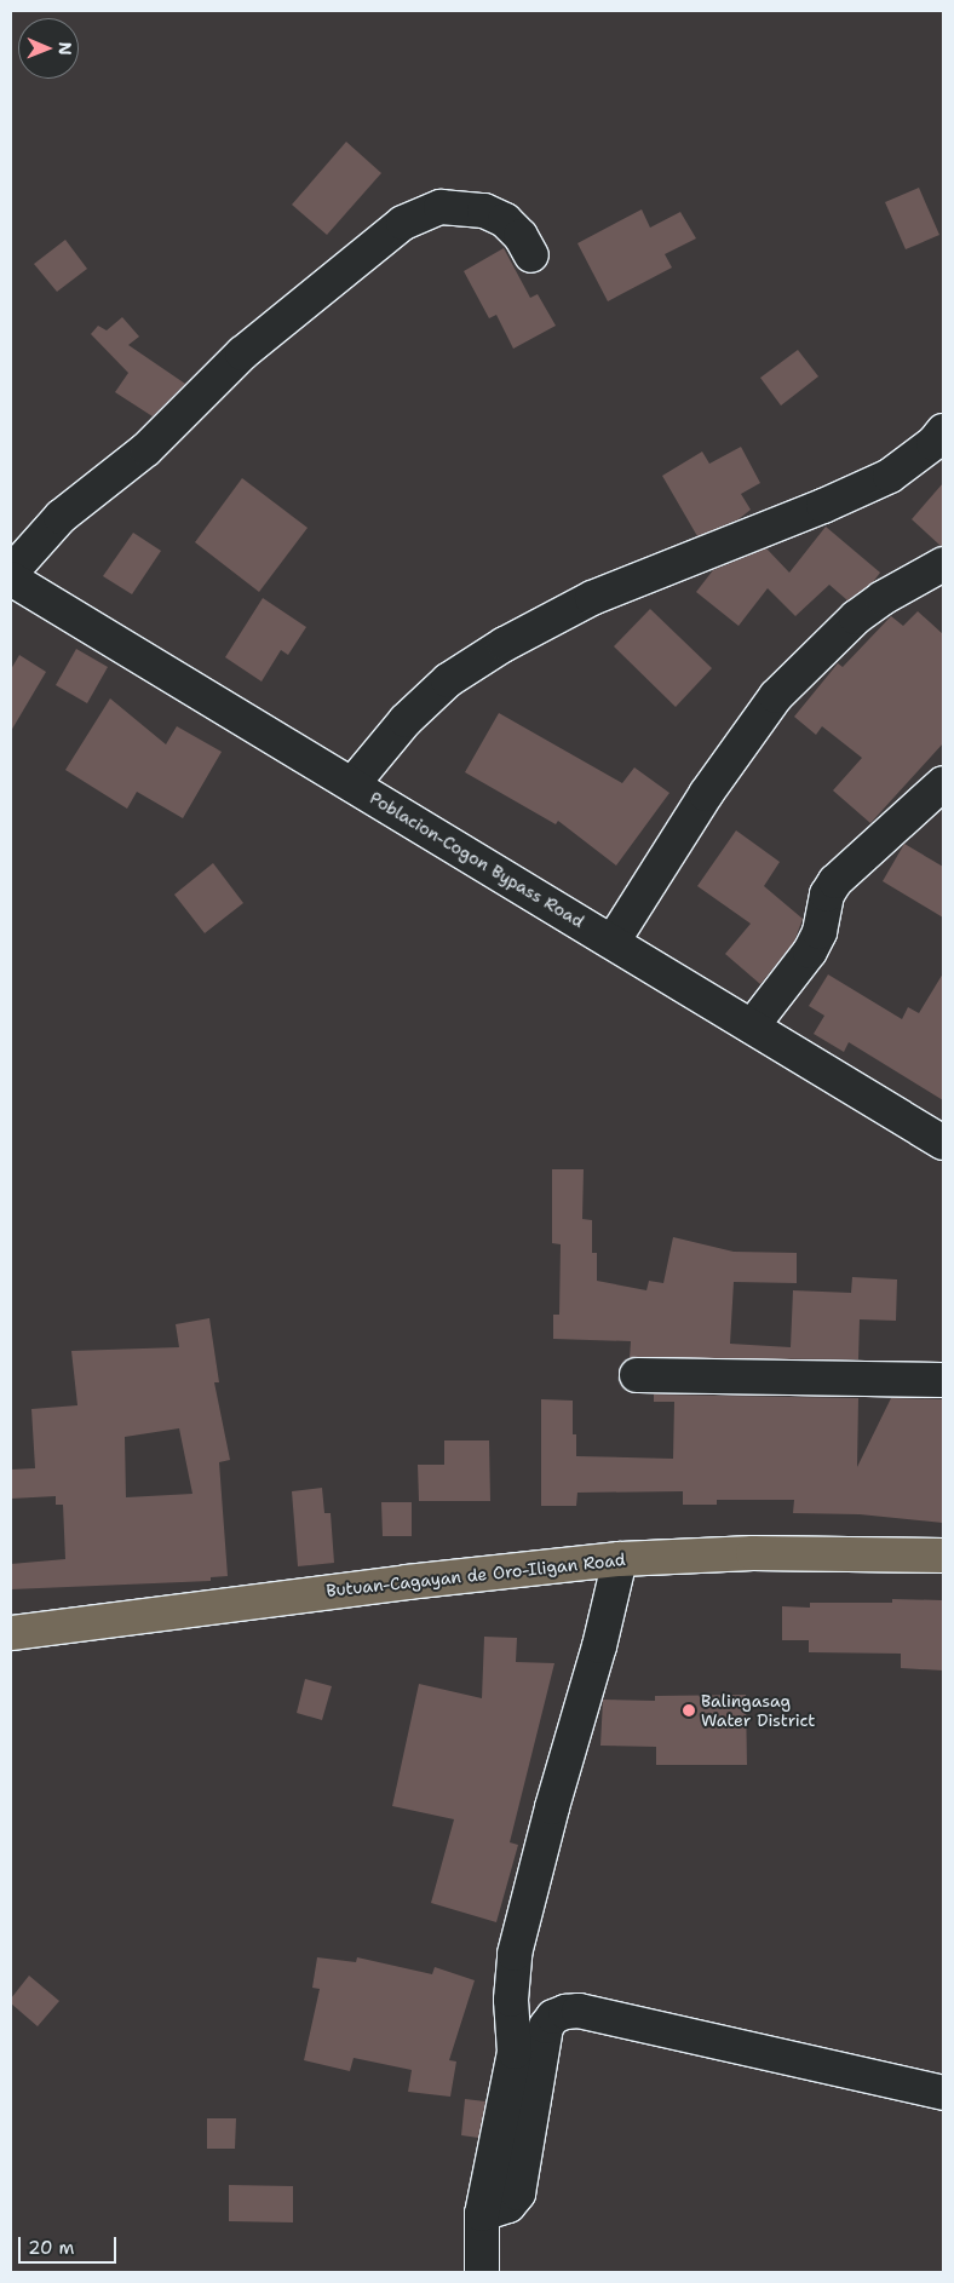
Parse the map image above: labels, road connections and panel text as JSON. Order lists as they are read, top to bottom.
{
  "streets": {
    "highway": ["Butuan-Cagayan de Oro-Iligan Road"],
    "street": ["Poblacion-Cogon Bypass Road"]
  },
  "places": ["Balingasag Water District"],
  "scale_bar": "20 m",
  "north": "right"
}
